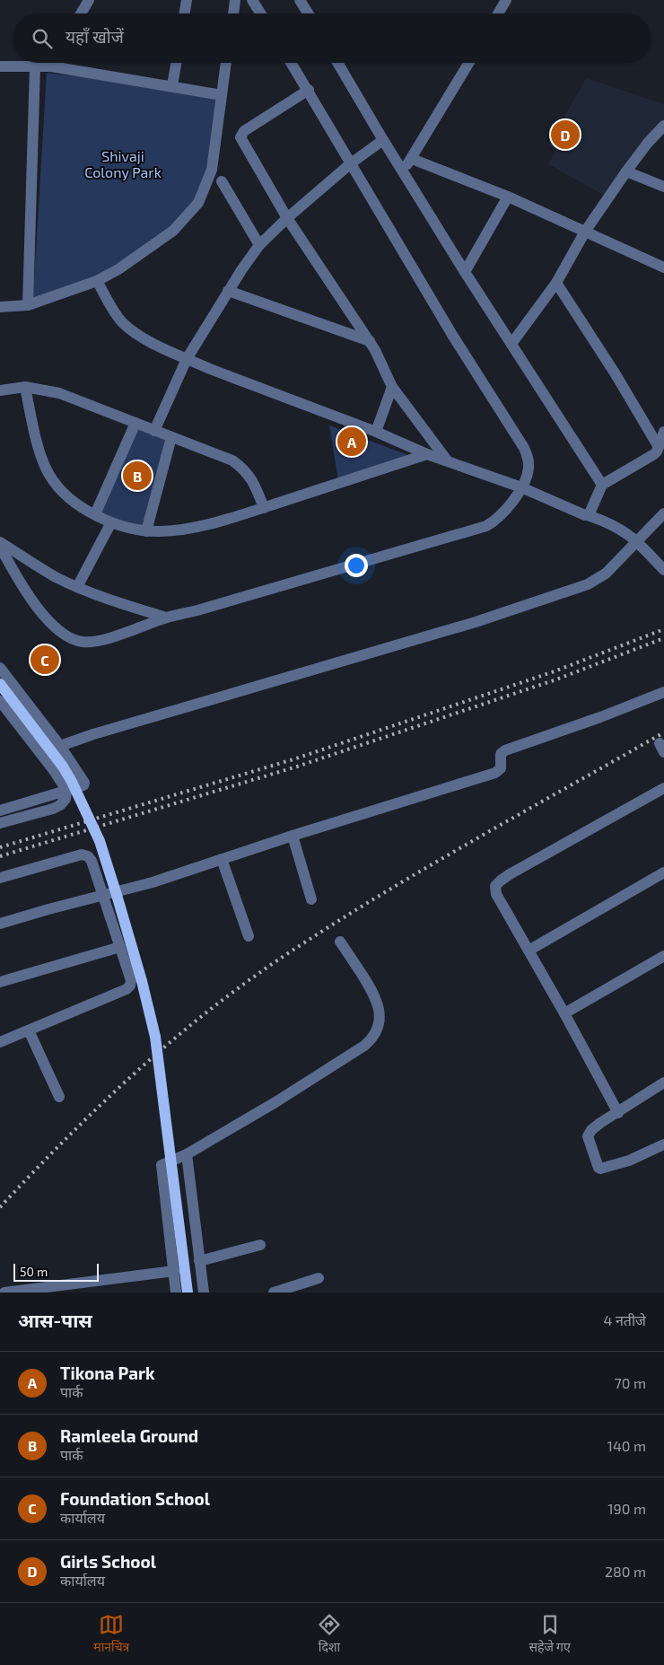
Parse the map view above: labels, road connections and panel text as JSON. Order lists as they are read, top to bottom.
{
  "parks": ["Shivaji Colony Park"],
  "scale_bar": "50 m",
  "page": {
    "search": "यहाँ खोजें",
    "pins": [
      "D",
      "A",
      "B",
      "C"
    ],
    "scale": "50 m",
    "heading": ["आस-पास", "4 नतीजे"],
    "list": [
      {
        "mark": "A",
        "name": "Tikona Park",
        "note": "पार्क",
        "value": "70 m"
      },
      {
        "mark": "B",
        "name": "Ramleela Ground",
        "note": "पार्क",
        "value": "140 m"
      },
      {
        "mark": "C",
        "name": "Foundation School",
        "note": "कार्यालय",
        "value": "190 m"
      },
      {
        "mark": "D",
        "name": "Girls School",
        "note": "कार्यालय",
        "value": "280 m"
      }
    ],
    "nav": ["मानचित्र", "दिशा", "सहेजे गए"]
  }
}
